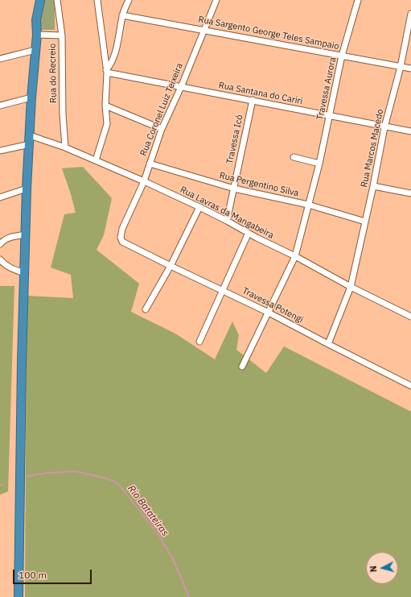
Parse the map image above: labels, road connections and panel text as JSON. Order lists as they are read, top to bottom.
{
  "streets": {
    "street": [
      "Rua Sargento George Teles Sampaio",
      "Rua do Recreio",
      "Travessa Aurora",
      "Rua Santana do Cariri",
      "Rua Coronel Luiz Teixeira",
      "Travessa Icó",
      "Rua Marcos Macedo",
      "Rua Pergentino Silva",
      "Rua Lavras da Mangabeira",
      "Travessa Potengi"
    ]
  },
  "crossings": [
    ["Rua Sargento George Teles Sampaio", "Travessa Aurora"],
    ["Rua Sargento George Teles Sampaio", "Rua Coronel Luiz Teixeira"],
    ["Rua Sargento George Teles Sampaio", "Rua Marcos Macedo"],
    ["Rua do Recreio", "Rua Lavras da Mangabeira"],
    ["Travessa Aurora", "Rua Santana do Cariri"],
    ["Travessa Aurora", "Rua Pergentino Silva"],
    ["Travessa Aurora", "Rua Lavras da Mangabeira"],
    ["Travessa Aurora", "Travessa Potengi"],
    ["Rua Santana do Cariri", "Rua Coronel Luiz Teixeira"],
    ["Rua Santana do Cariri", "Travessa Icó"],
    ["Rua Santana do Cariri", "Rua Marcos Macedo"],
    ["Rua Coronel Luiz Teixeira", "Rua Pergentino Silva"],
    ["Rua Coronel Luiz Teixeira", "Rua Lavras da Mangabeira"],
    ["Rua Coronel Luiz Teixeira", "Travessa Potengi"],
    ["Travessa Icó", "Rua Pergentino Silva"],
    ["Travessa Icó", "Rua Lavras da Mangabeira"],
    ["Rua Marcos Macedo", "Rua Pergentino Silva"],
    ["Rua Marcos Macedo", "Rua Lavras da Mangabeira"],
    ["Rua Marcos Macedo", "Travessa Potengi"]
  ],
  "water": ["Rio Batateiras"],
  "scale_bar": "100 m",
  "north": "left"
}
